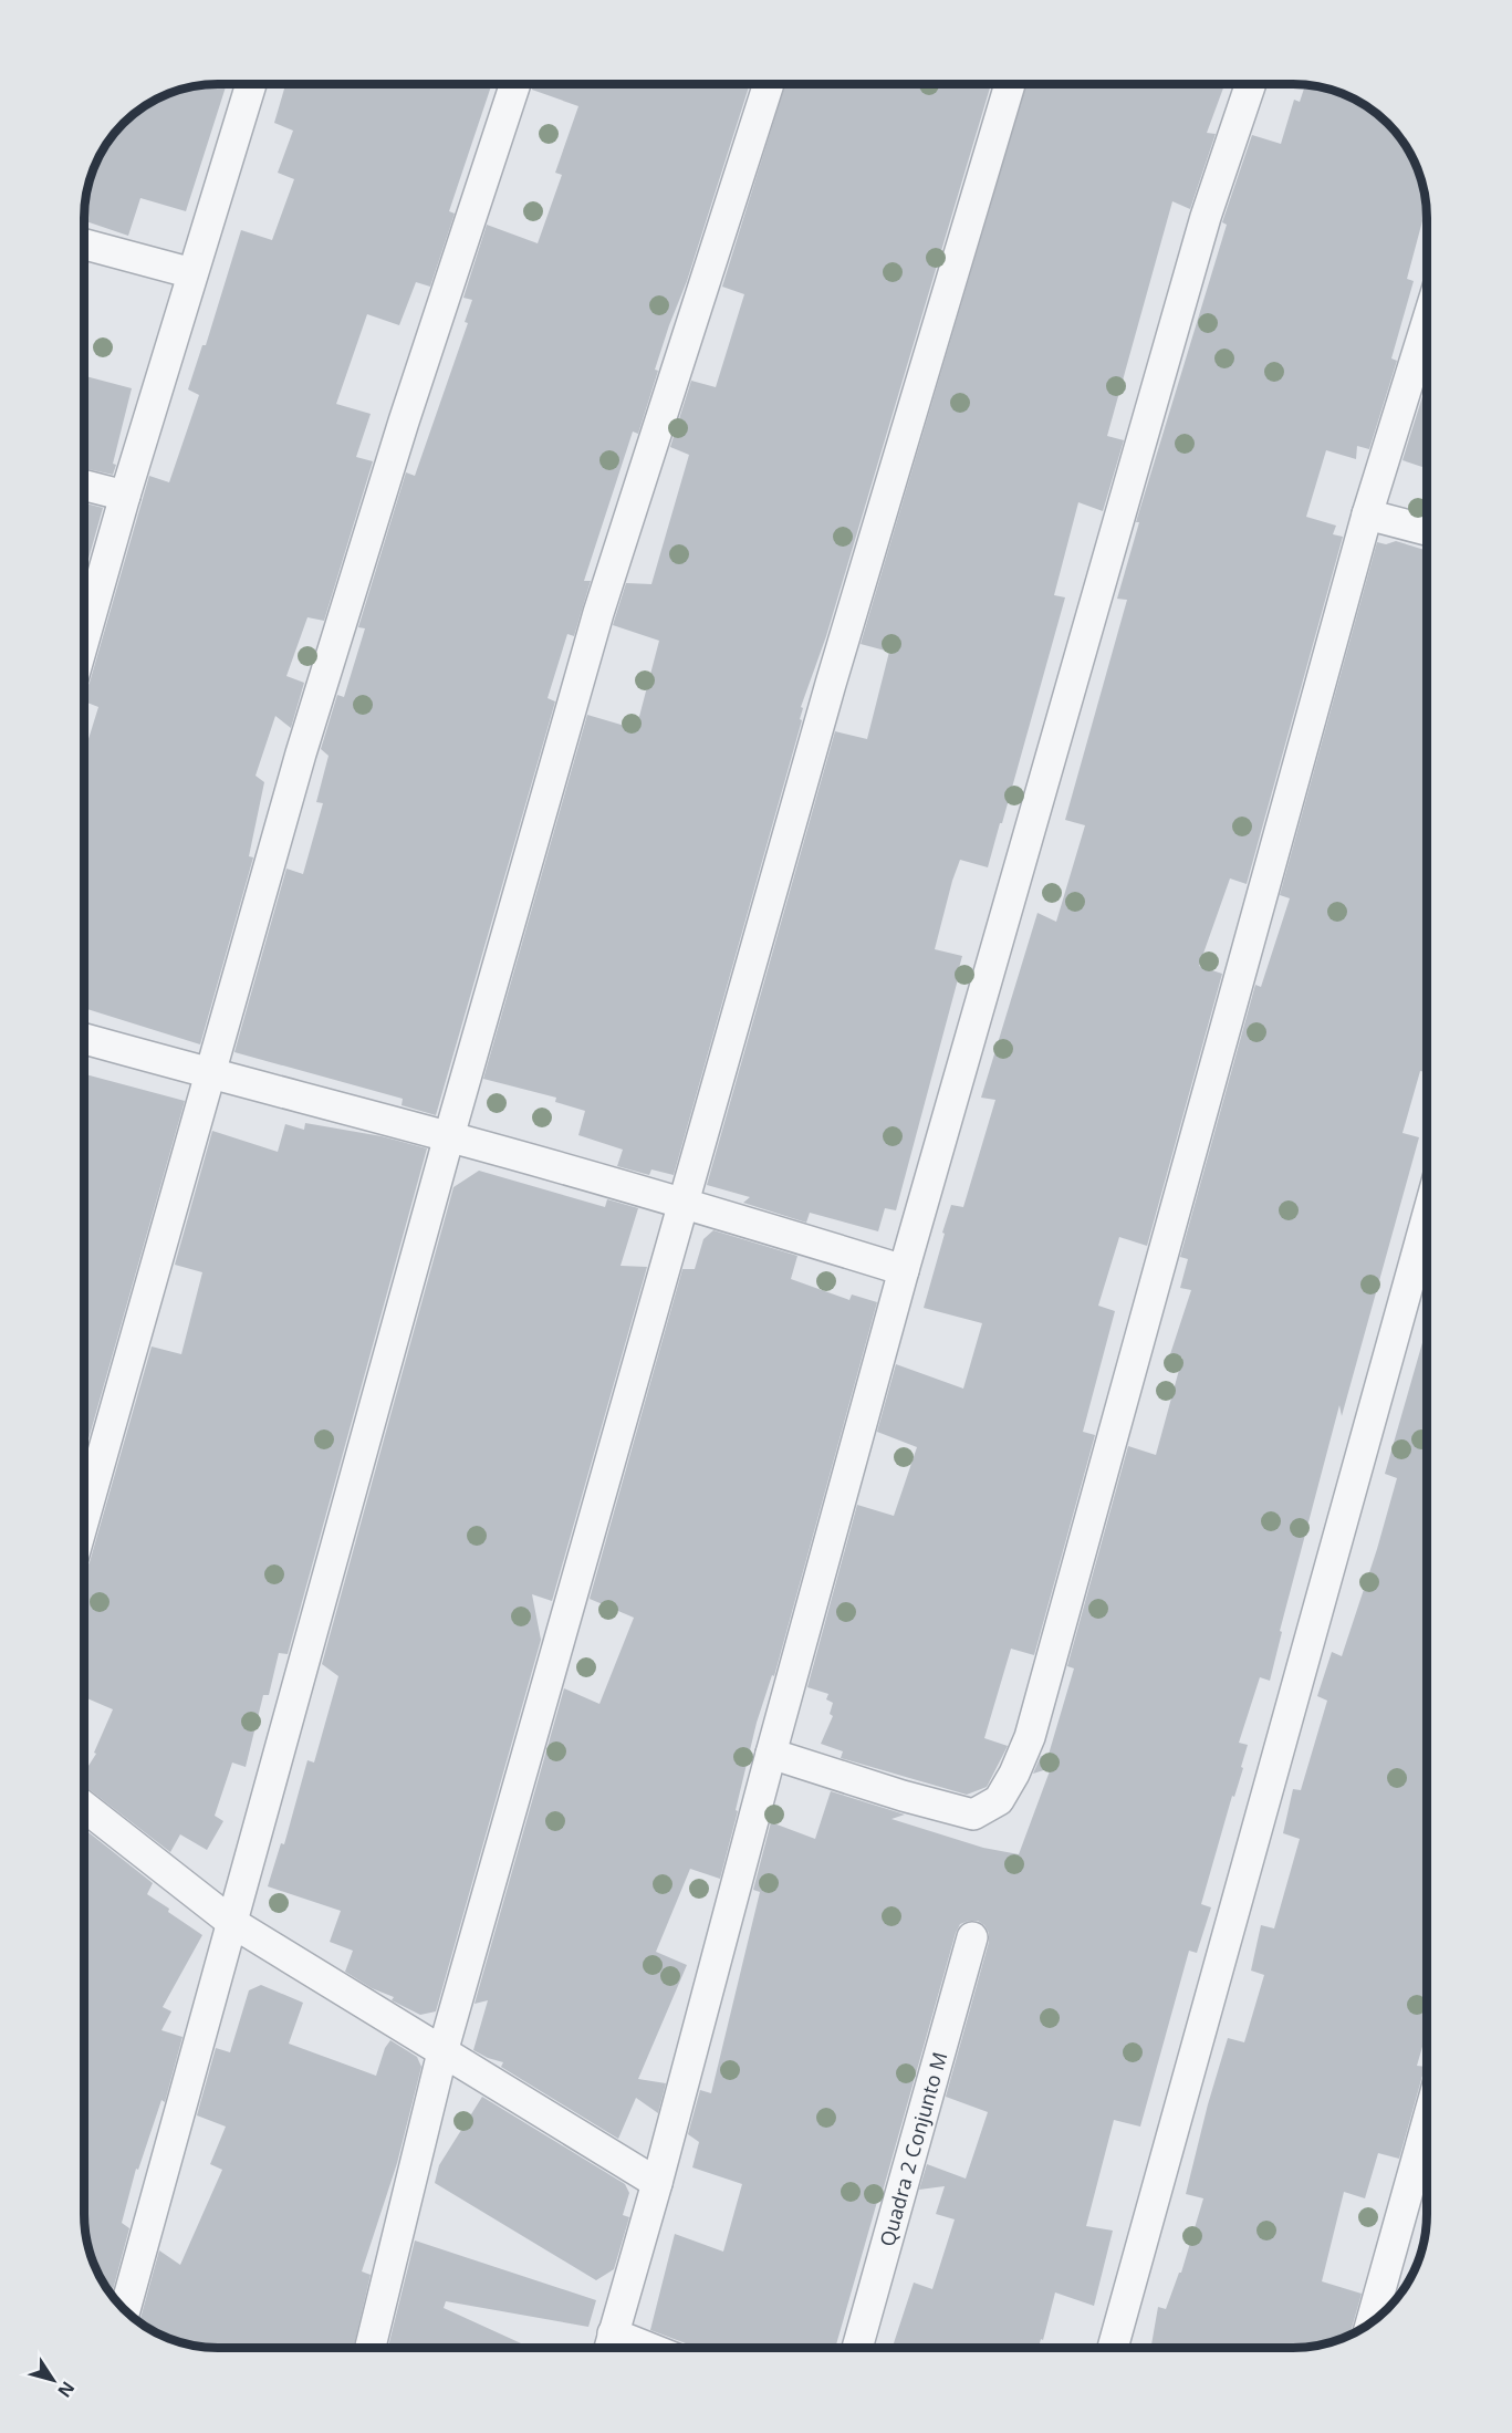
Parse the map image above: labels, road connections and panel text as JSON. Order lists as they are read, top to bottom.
{
  "streets": {
    "street": ["Quadra 2 Conjunto M"]
  },
  "north": "bottom right"
}
